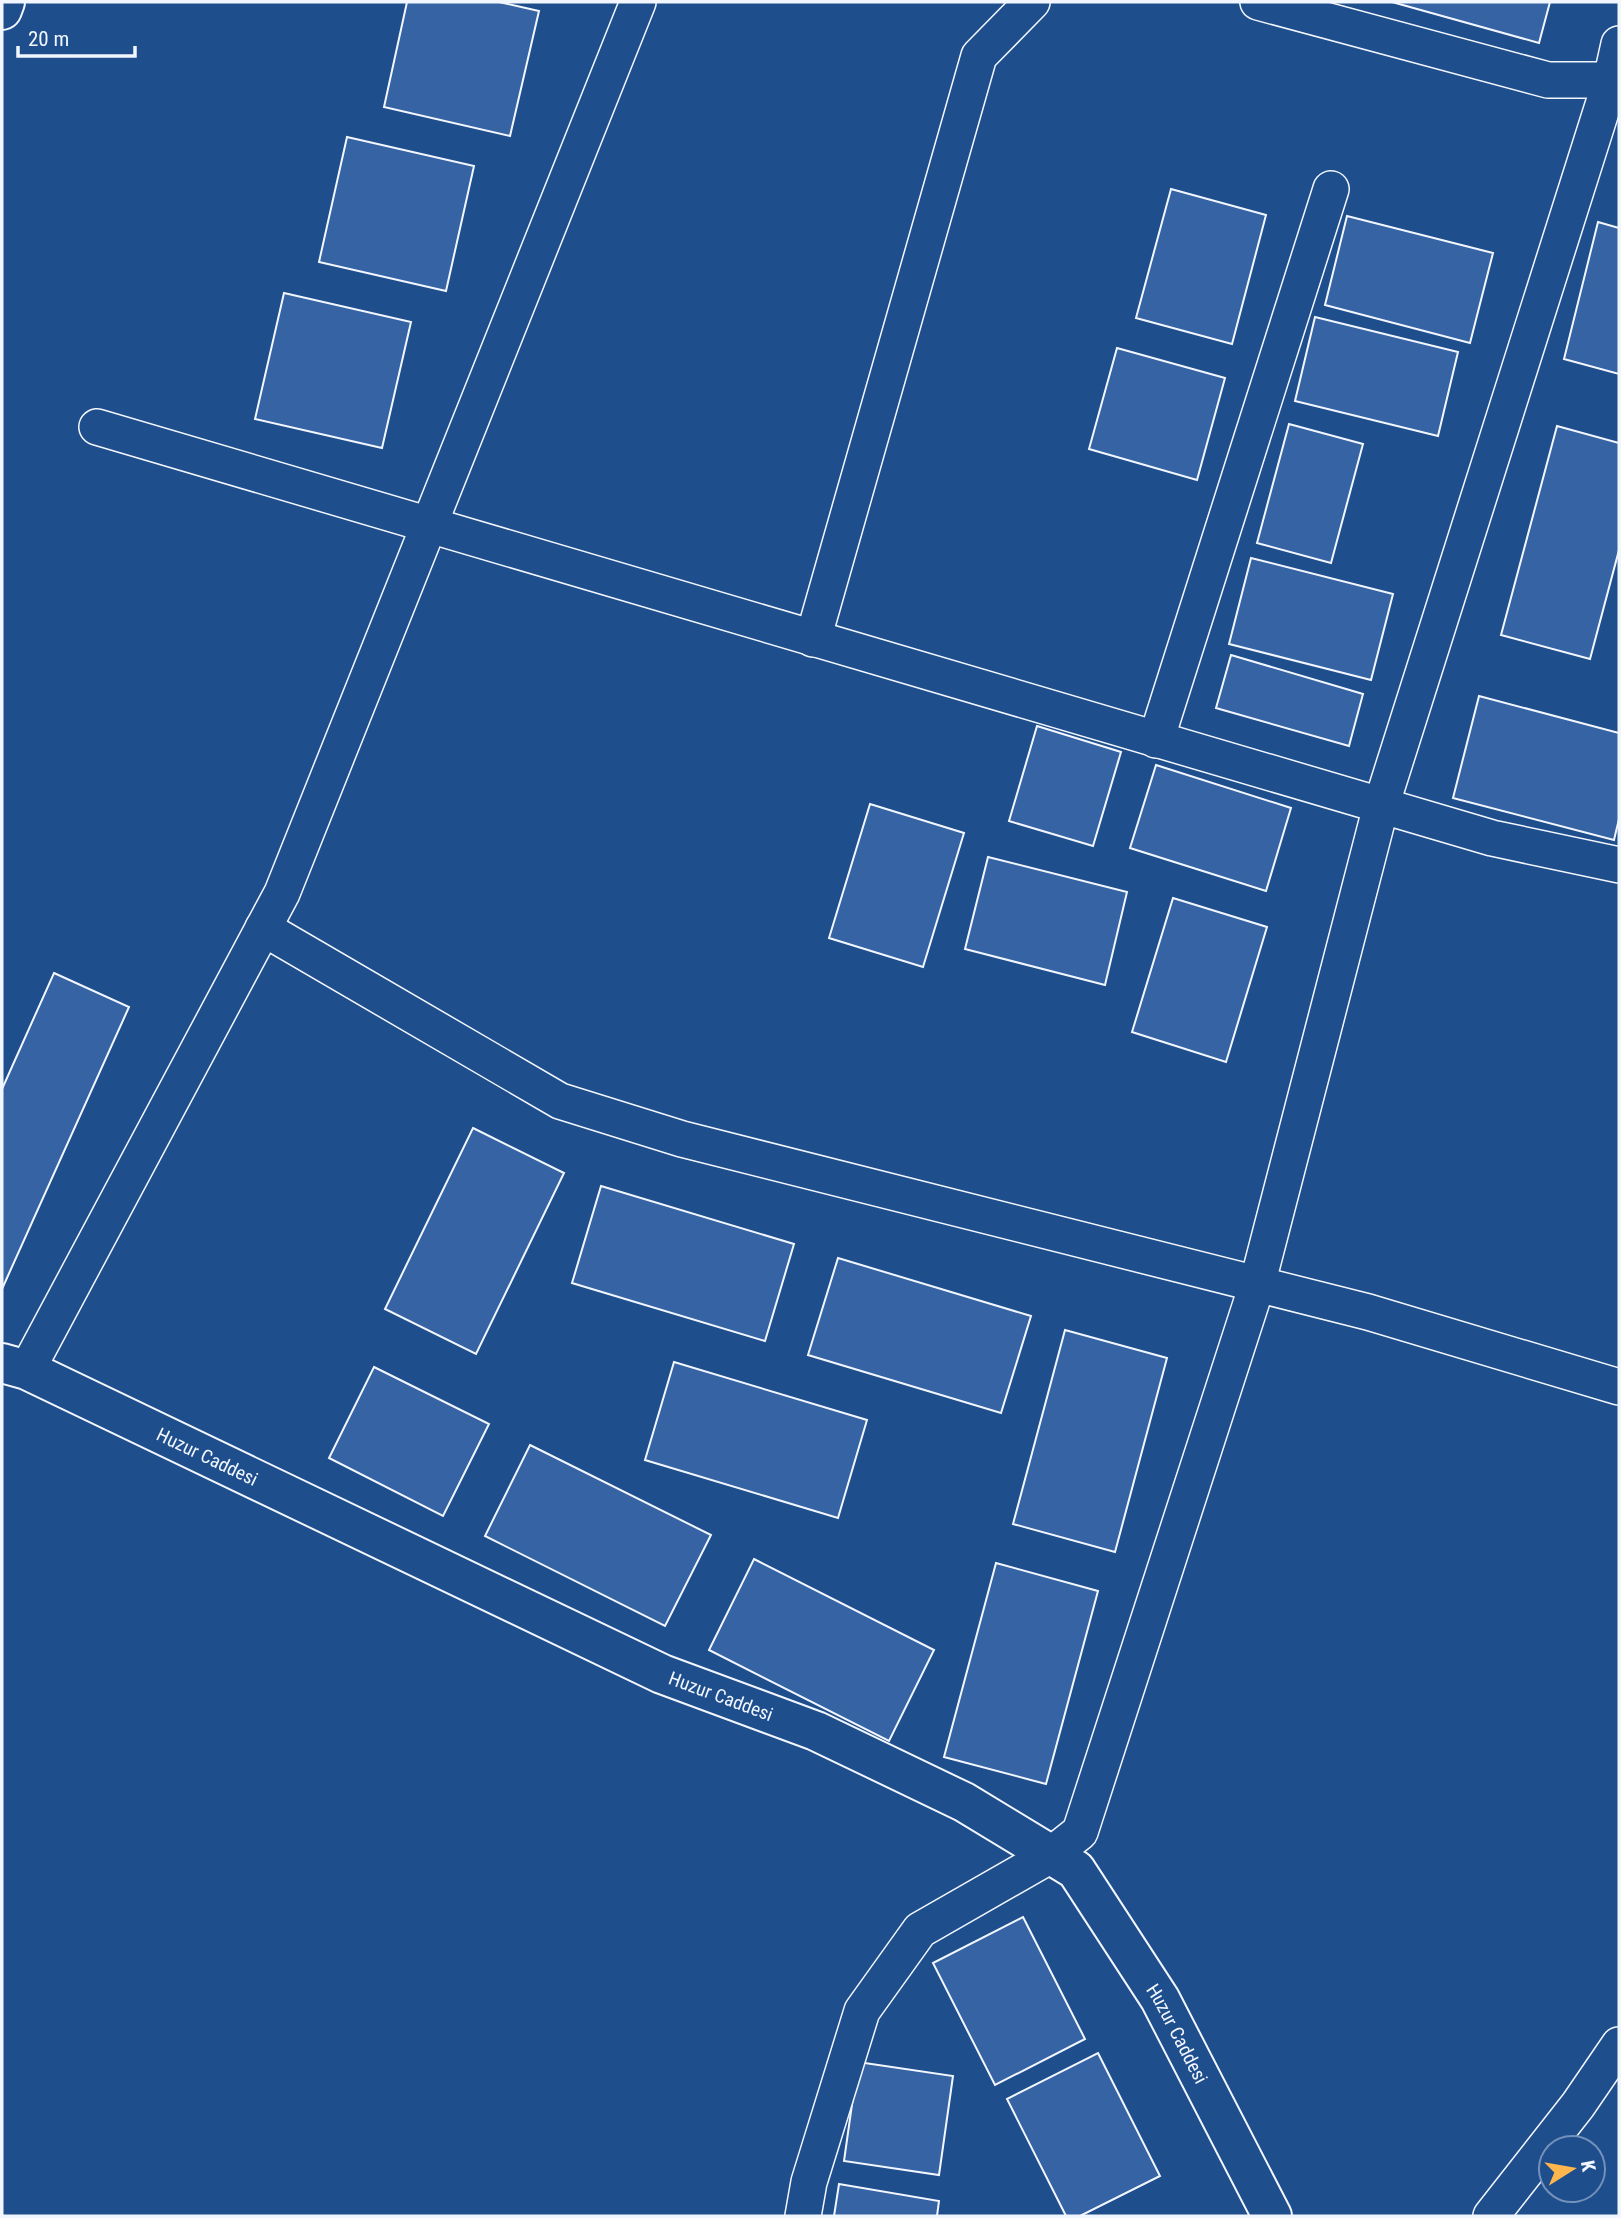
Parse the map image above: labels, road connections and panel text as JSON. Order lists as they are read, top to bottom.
{
  "streets": {
    "main road": ["Huzur Caddesi"]
  },
  "scale_bar": "20 m",
  "north": "right"
}
